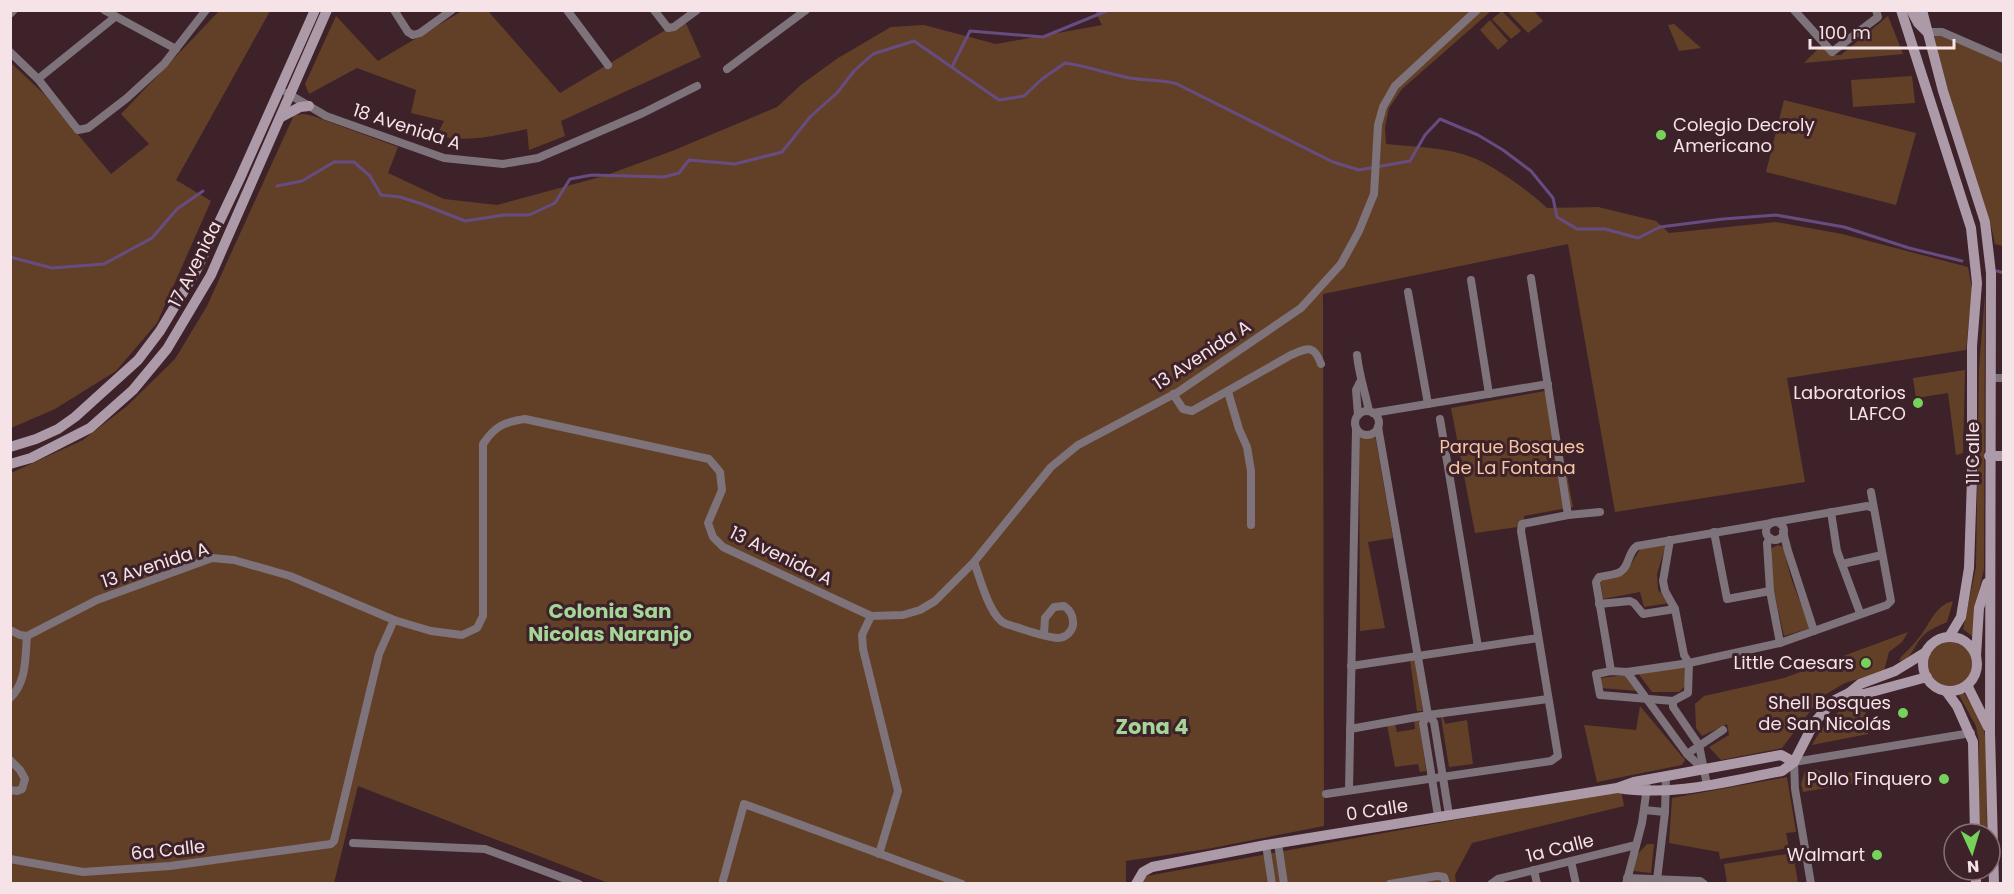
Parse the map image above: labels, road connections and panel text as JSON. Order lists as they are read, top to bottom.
{
  "streets": {
    "main road": ["17 Avenida", "11 Calle", "0 Calle"],
    "street": [
      "18 Avenida A",
      "13 Avenida A",
      "1a Calle",
      "6a Calle"
    ]
  },
  "crossings": [
    ["18 Avenida A", "17 Avenida"],
    ["13 Avenida A", "6a Calle"]
  ],
  "districts": ["Colonia San Nicolas Naranjo", "Zona 4"],
  "parks": ["Parque Bosques de La Fontana"],
  "places": [
    "Colegio Decroly Americano",
    "Laboratorios LAFCO",
    "Little Caesars",
    "Shell Bosques de San Nicolás",
    "Pollo Finquero",
    "Walmart"
  ],
  "scale_bar": "100 m",
  "north": "bottom"
}
